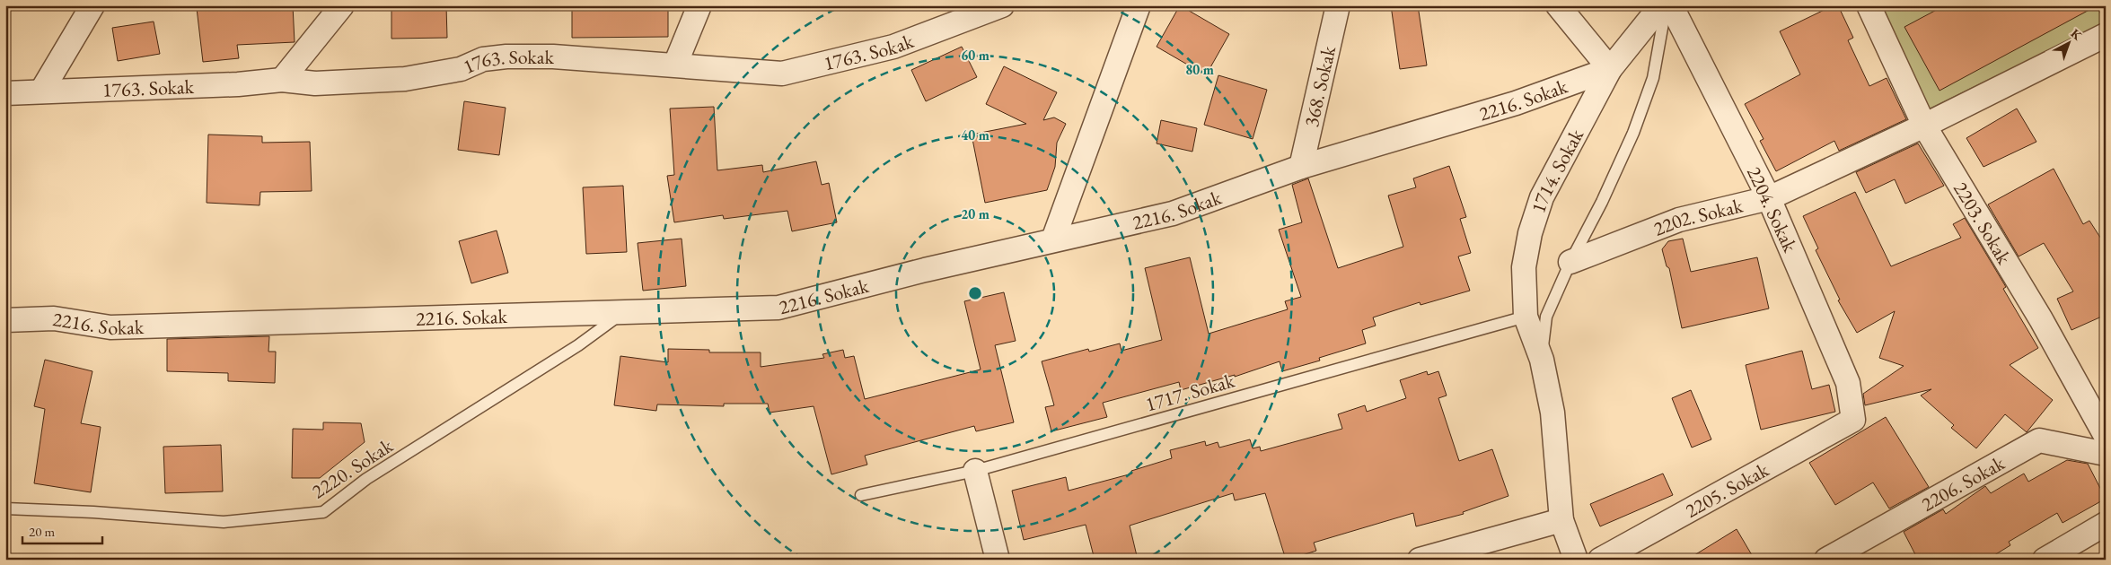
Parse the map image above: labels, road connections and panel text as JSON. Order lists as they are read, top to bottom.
{
  "streets": {
    "street": [
      "1763. Sokak",
      "368. Sokak",
      "2216. Sokak",
      "1714. Sokak",
      "2204. Sokak",
      "2202. Sokak",
      "2203. Sokak",
      "2206. Sokak",
      "2205. Sokak"
    ],
    "lane": ["1717. Sokak", "2220. Sokak"]
  },
  "crossings": [
    ["368. Sokak", "2216. Sokak"],
    ["2216. Sokak", "1714. Sokak"],
    ["2216. Sokak", "2220. Sokak"],
    ["1714. Sokak", "2202. Sokak"],
    ["1714. Sokak", "1717. Sokak"],
    ["2204. Sokak", "2202. Sokak"],
    ["2204. Sokak", "2205. Sokak"],
    ["2202. Sokak", "2203. Sokak"]
  ],
  "scale_bar": "20 m",
  "north": "top right",
  "rings": [
    "60 m",
    "80 m",
    "40 m",
    "20 m"
  ]
}
